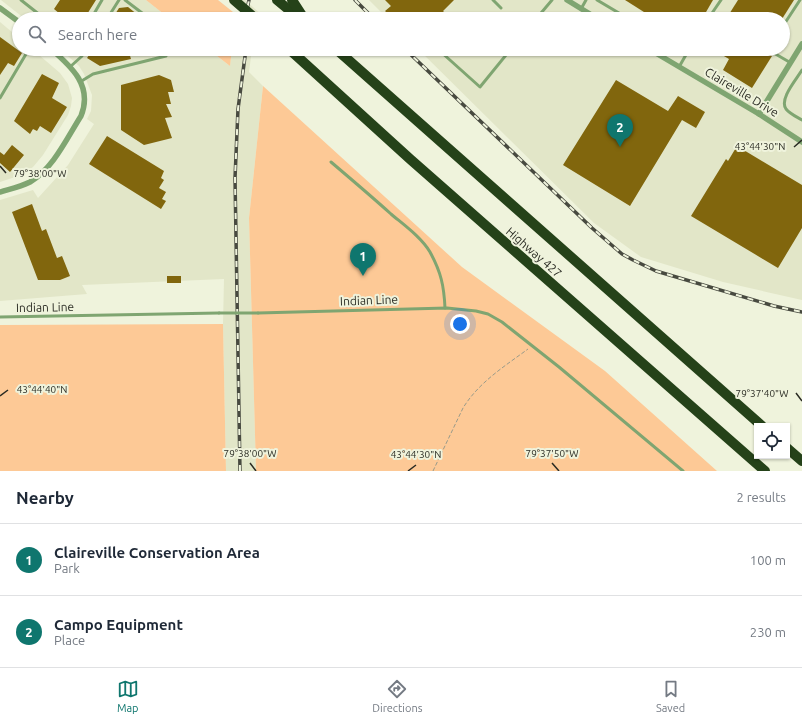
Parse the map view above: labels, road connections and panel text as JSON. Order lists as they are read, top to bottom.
{
  "streets": {
    "highway": ["Highway 427"],
    "street": ["Claireville Drive"],
    "lane": ["Indian Line"]
  },
  "page": {
    "search": "Search here",
    "pins": ["2", "1"],
    "heading": ["Nearby", "2 results"],
    "list": [
      {
        "mark": "1",
        "name": "Claireville Conservation Area",
        "note": "Park",
        "value": "100 m"
      },
      {
        "mark": "2",
        "name": "Campo Equipment",
        "note": "Place",
        "value": "230 m"
      }
    ],
    "nav": ["Map", "Directions", "Saved"]
  },
  "coordinates": [
    "43°44'30\"N",
    "79°38'00\"W",
    "43°44'40\"N",
    "79°37'40\"W",
    "79°37'50\"W"
  ]
}
